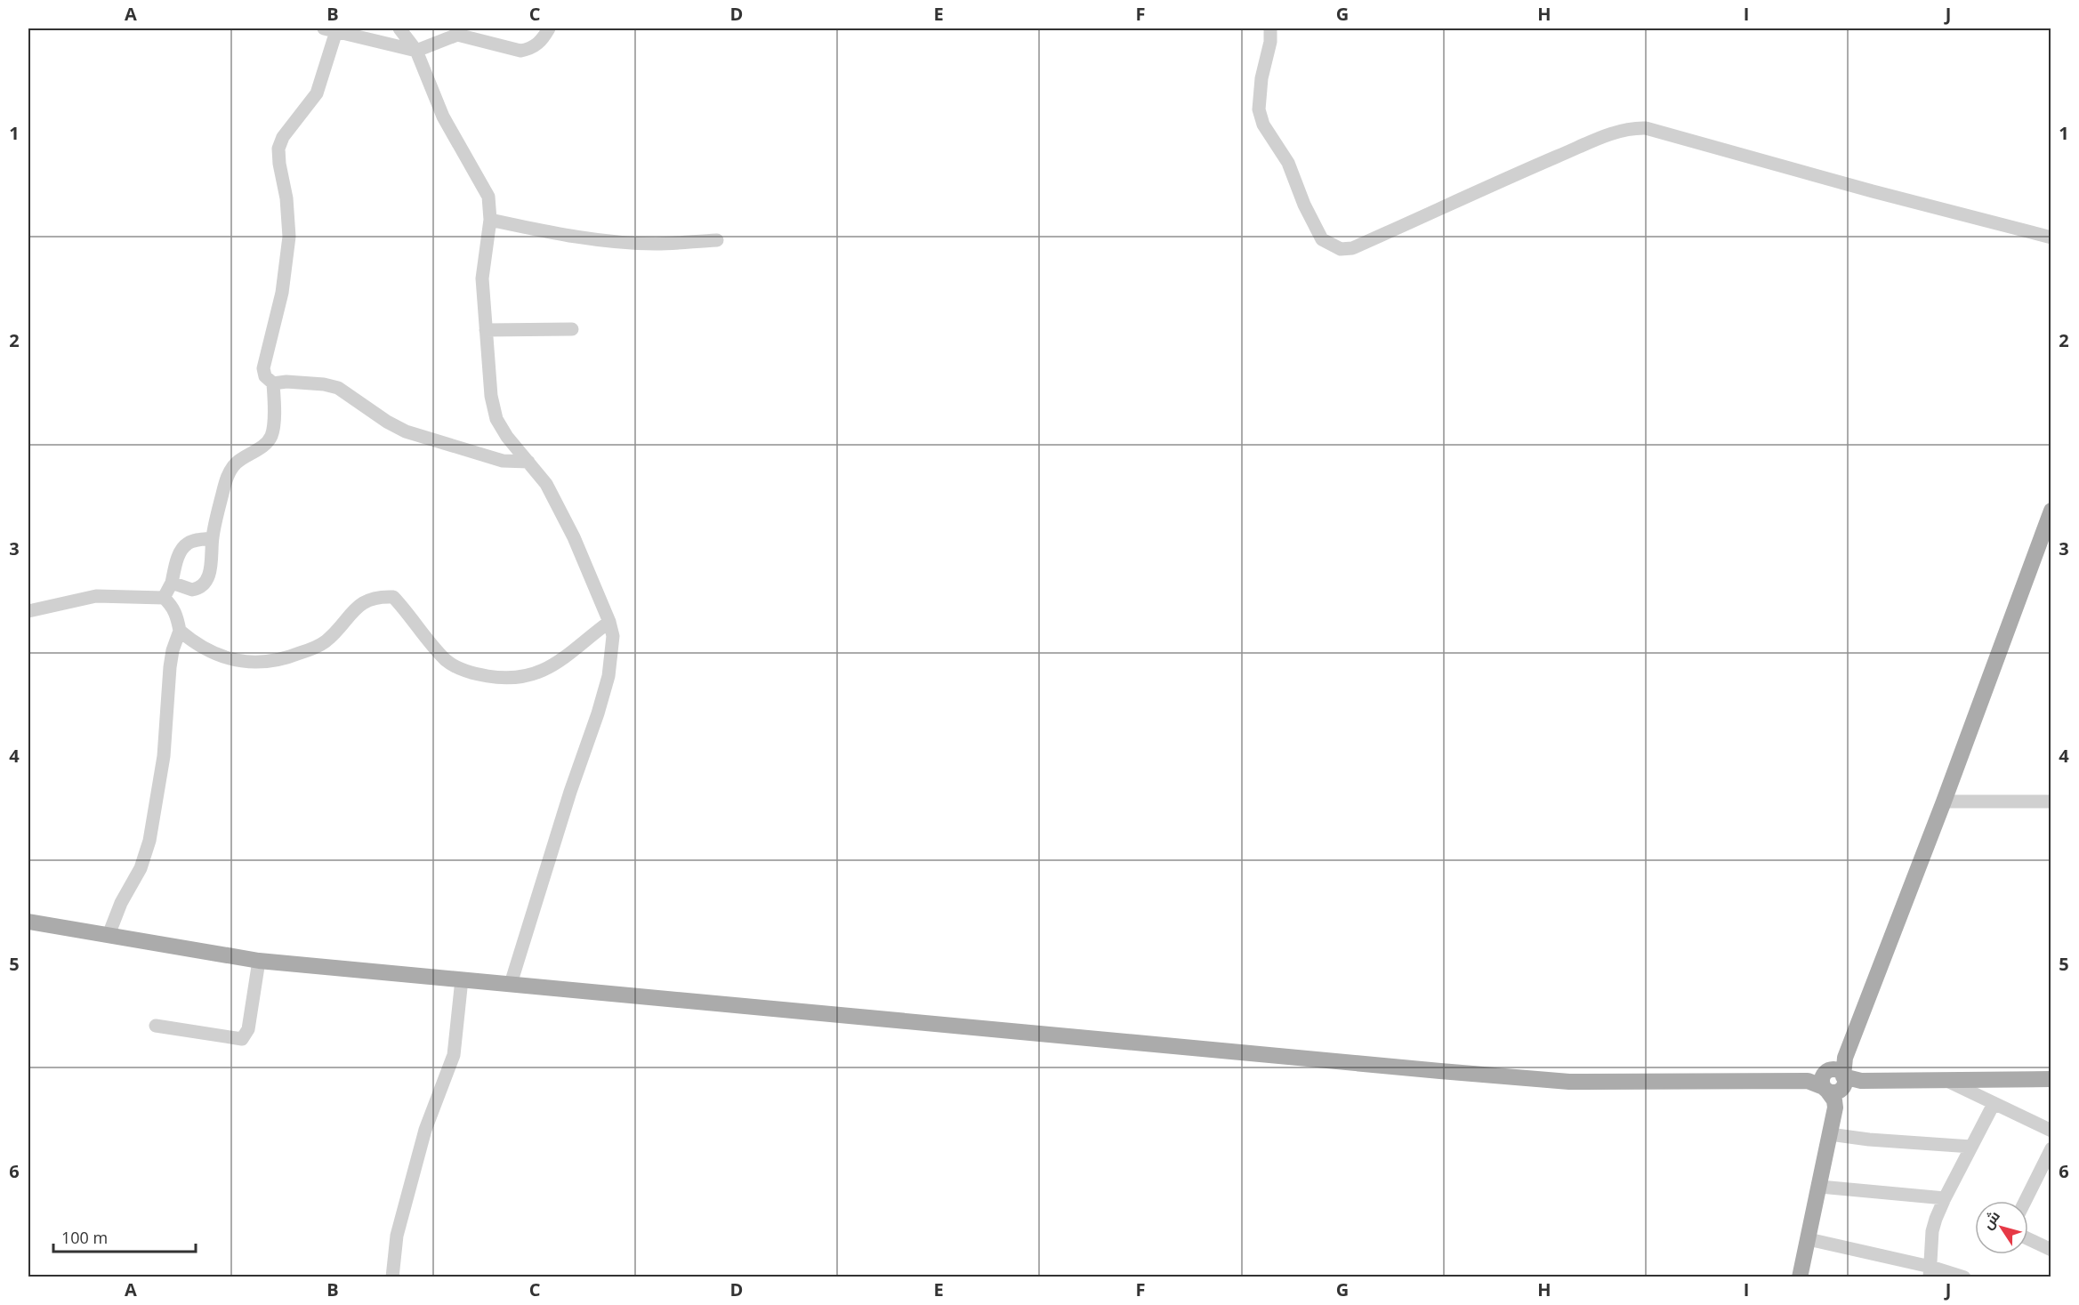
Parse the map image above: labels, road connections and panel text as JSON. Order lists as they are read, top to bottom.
{
  "scale_bar": "100 m",
  "north": "top left",
  "grid": {
    "columns": [
      "A",
      "B",
      "C",
      "D",
      "E",
      "F",
      "G",
      "H",
      "I",
      "J"
    ],
    "rows": [
      "1",
      "2",
      "3",
      "4",
      "5",
      "6"
    ]
  }
}
